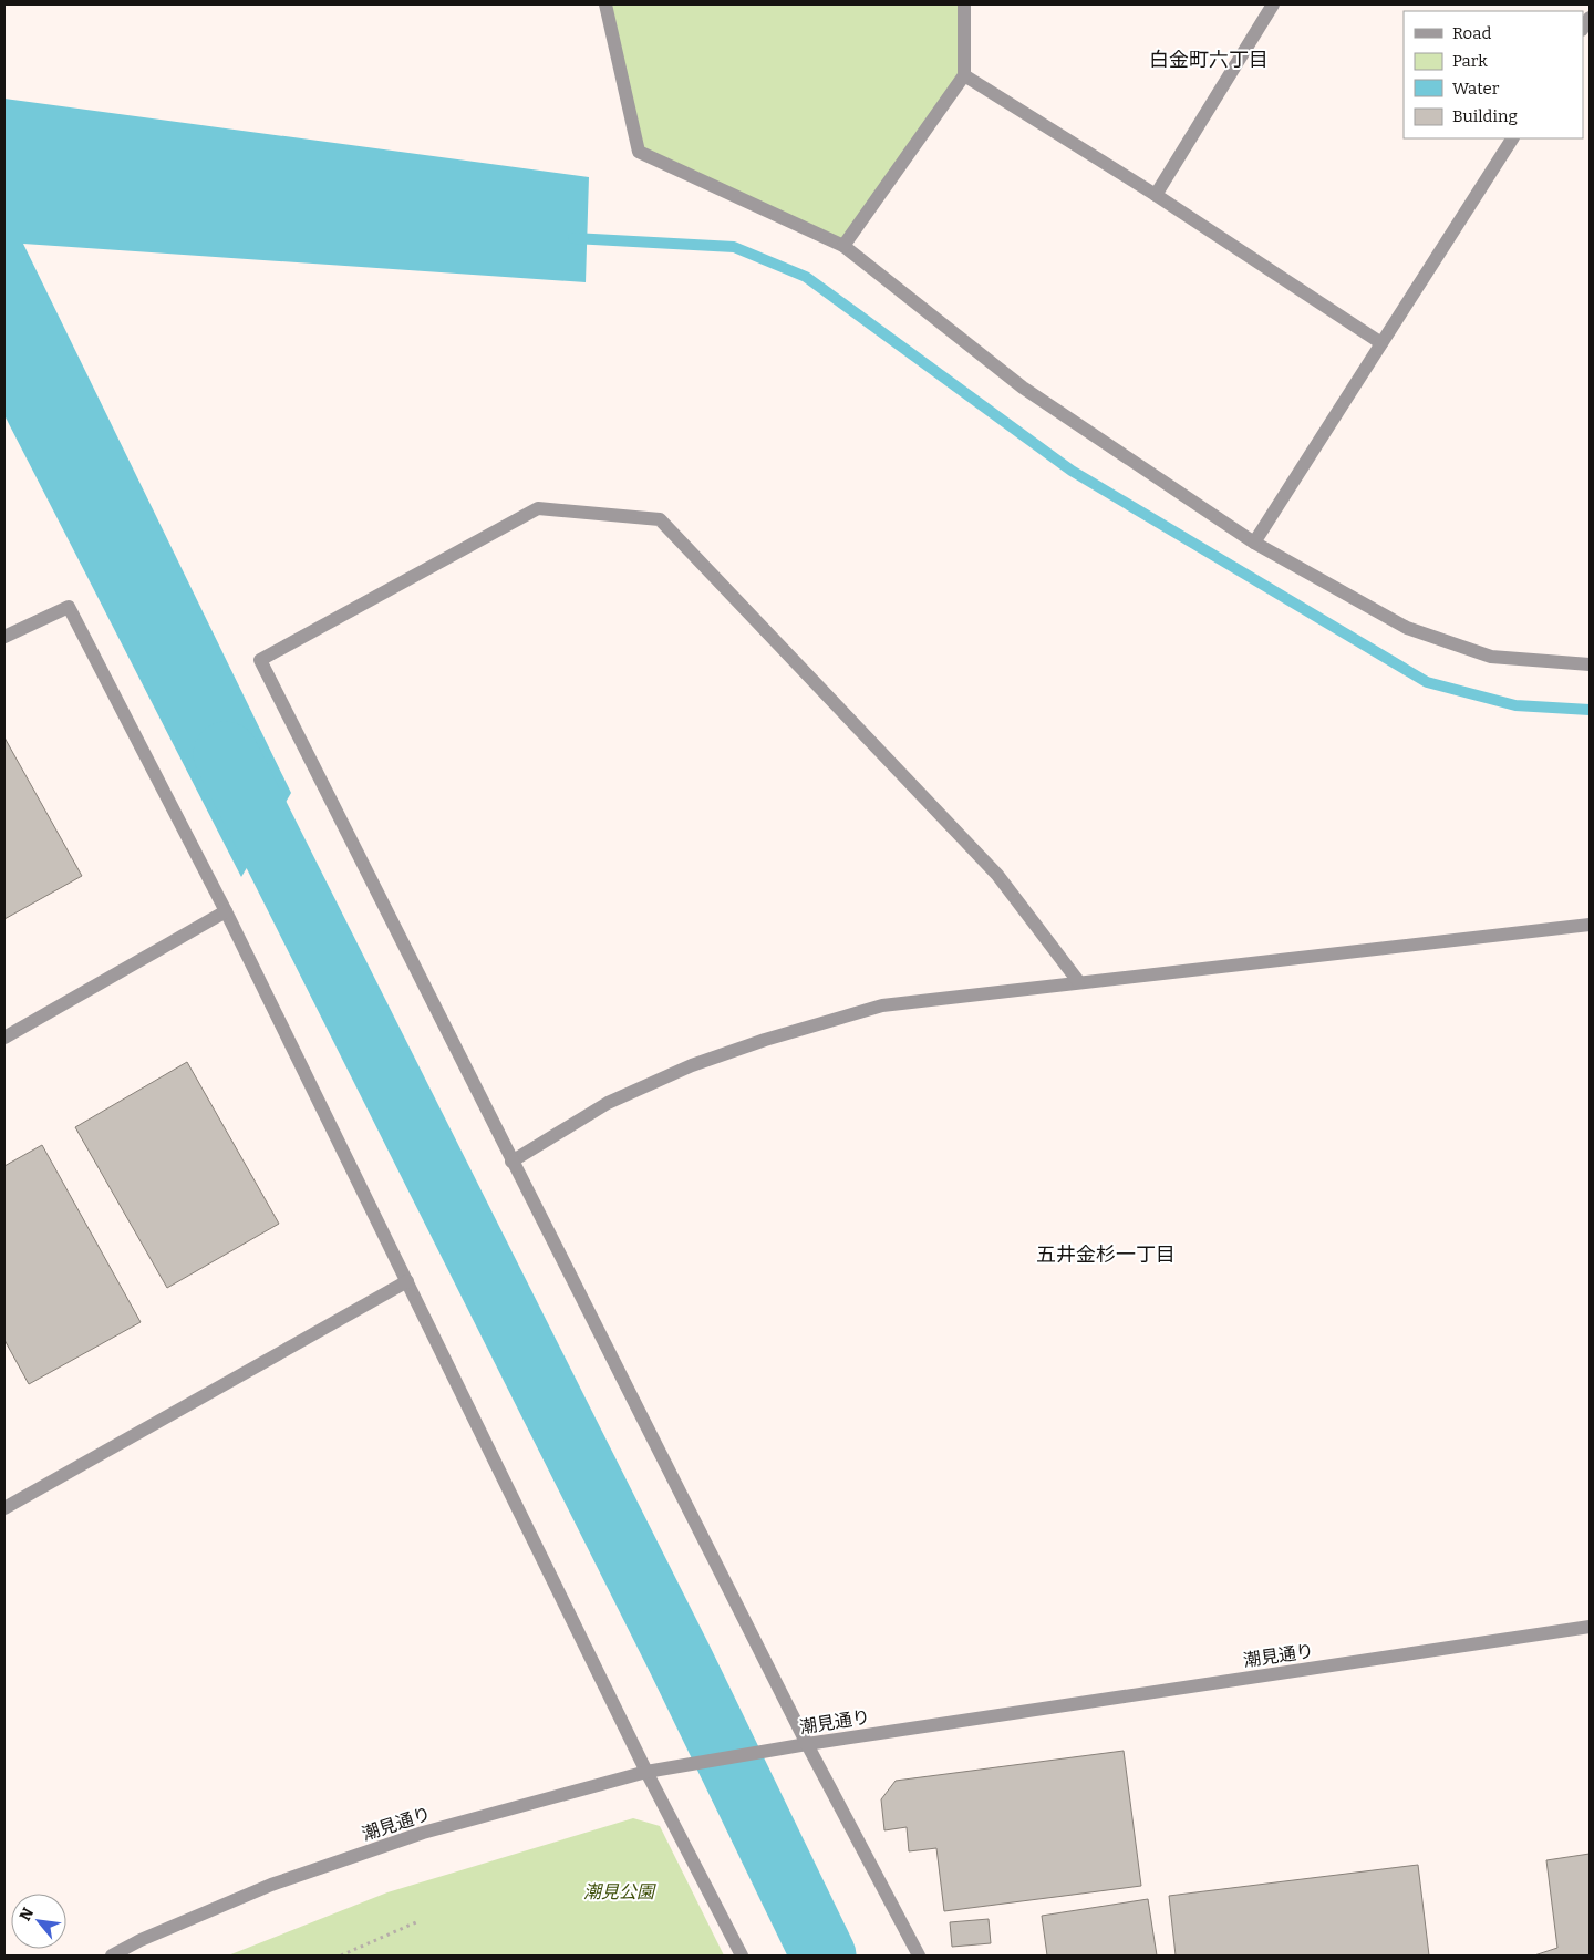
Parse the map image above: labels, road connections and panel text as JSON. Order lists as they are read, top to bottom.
{
  "streets": {
    "street": ["潮見通り"]
  },
  "districts": ["白金町六丁目", "五井金杉一丁目"],
  "parks": ["潮見公園"],
  "legend": [
    "Road",
    "Park",
    "Water",
    "Building"
  ],
  "north": "top left"
}
